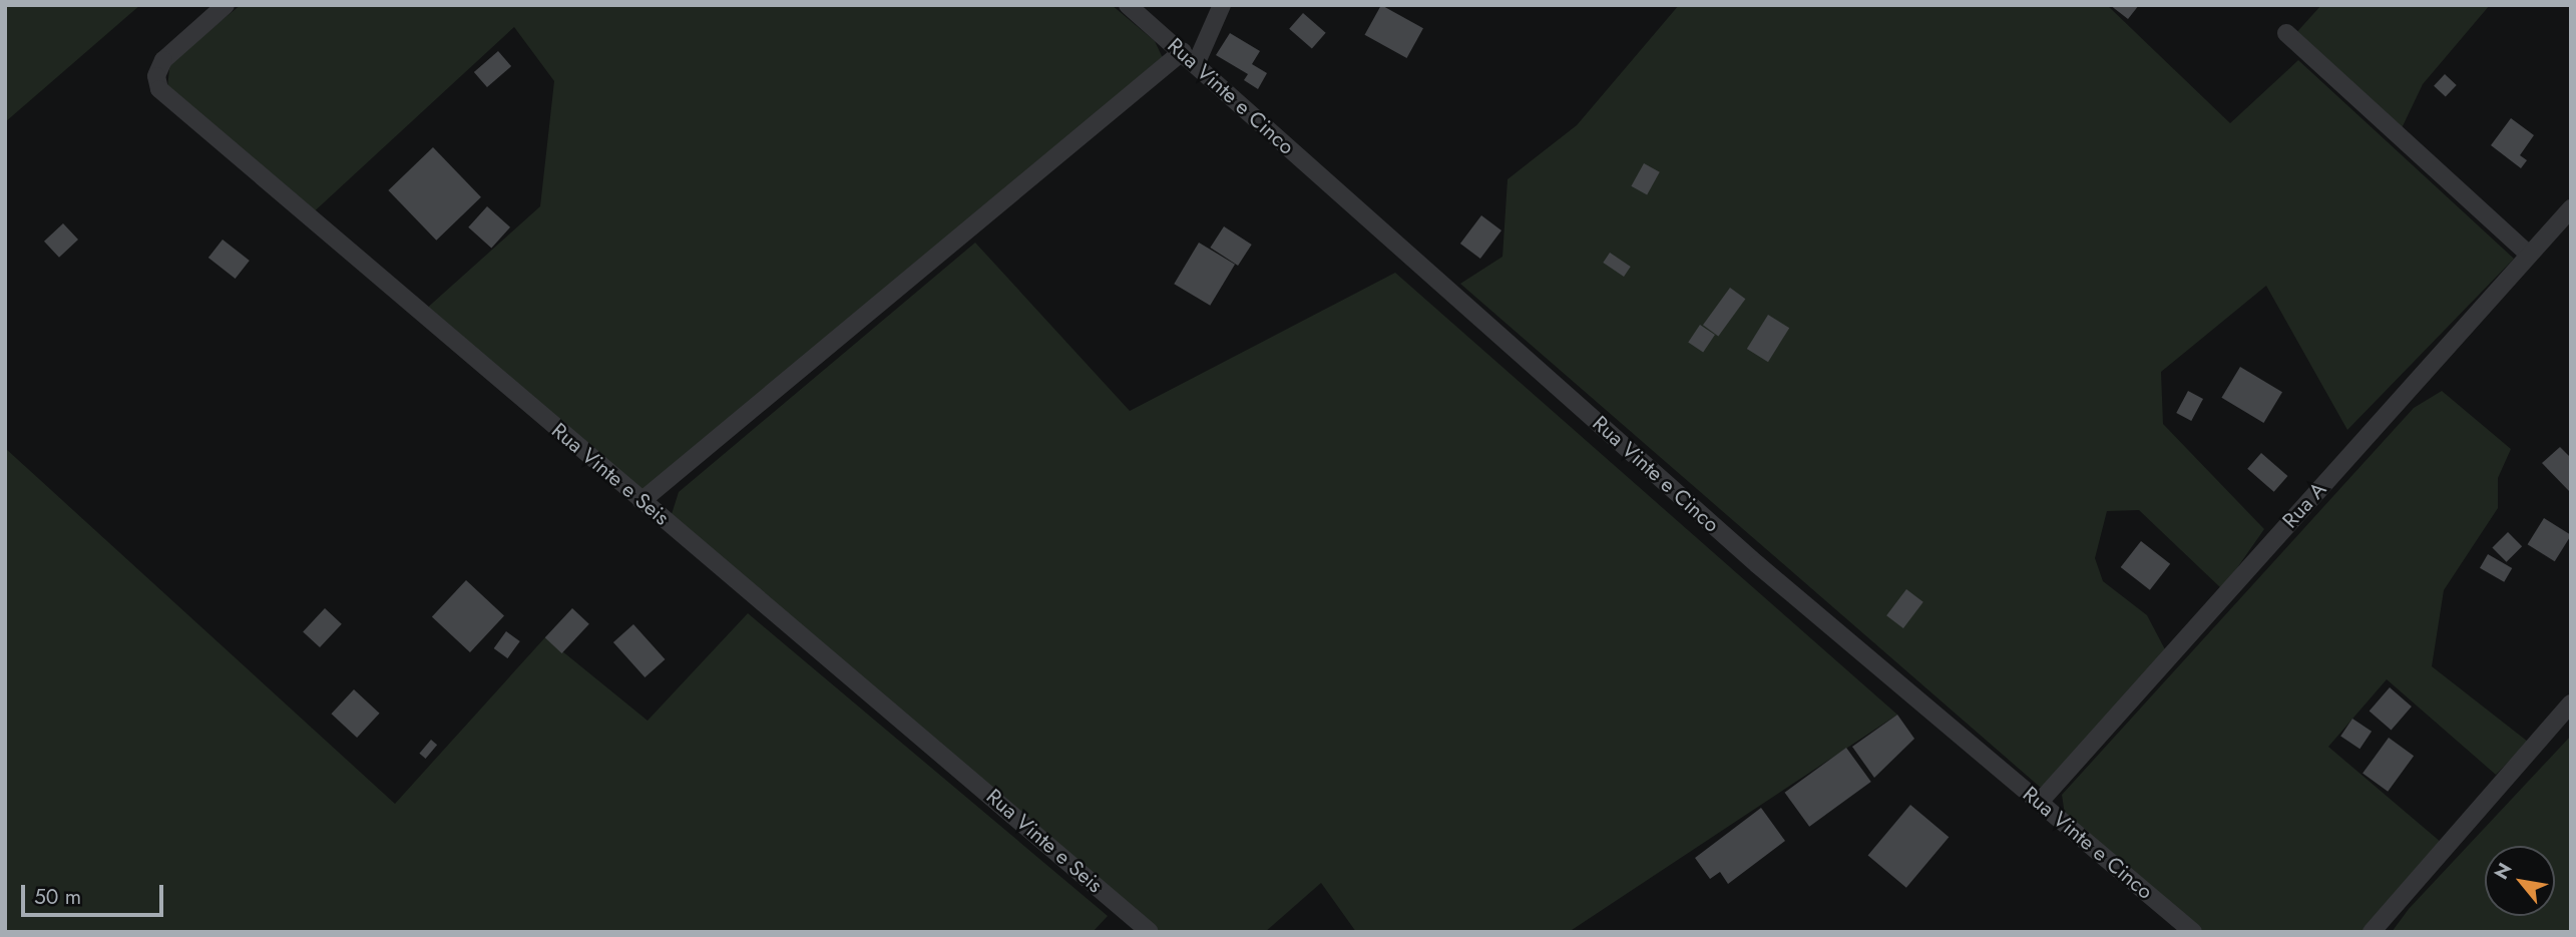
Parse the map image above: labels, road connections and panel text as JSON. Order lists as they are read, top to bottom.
{
  "streets": {
    "street": ["Rua Vinte e Cinco", "Rua Vinte e Seis", "Rua A"]
  },
  "crossings": [
    ["Rua Vinte e Cinco", "Rua A"]
  ],
  "scale_bar": "50 m",
  "north": "top left"
}
